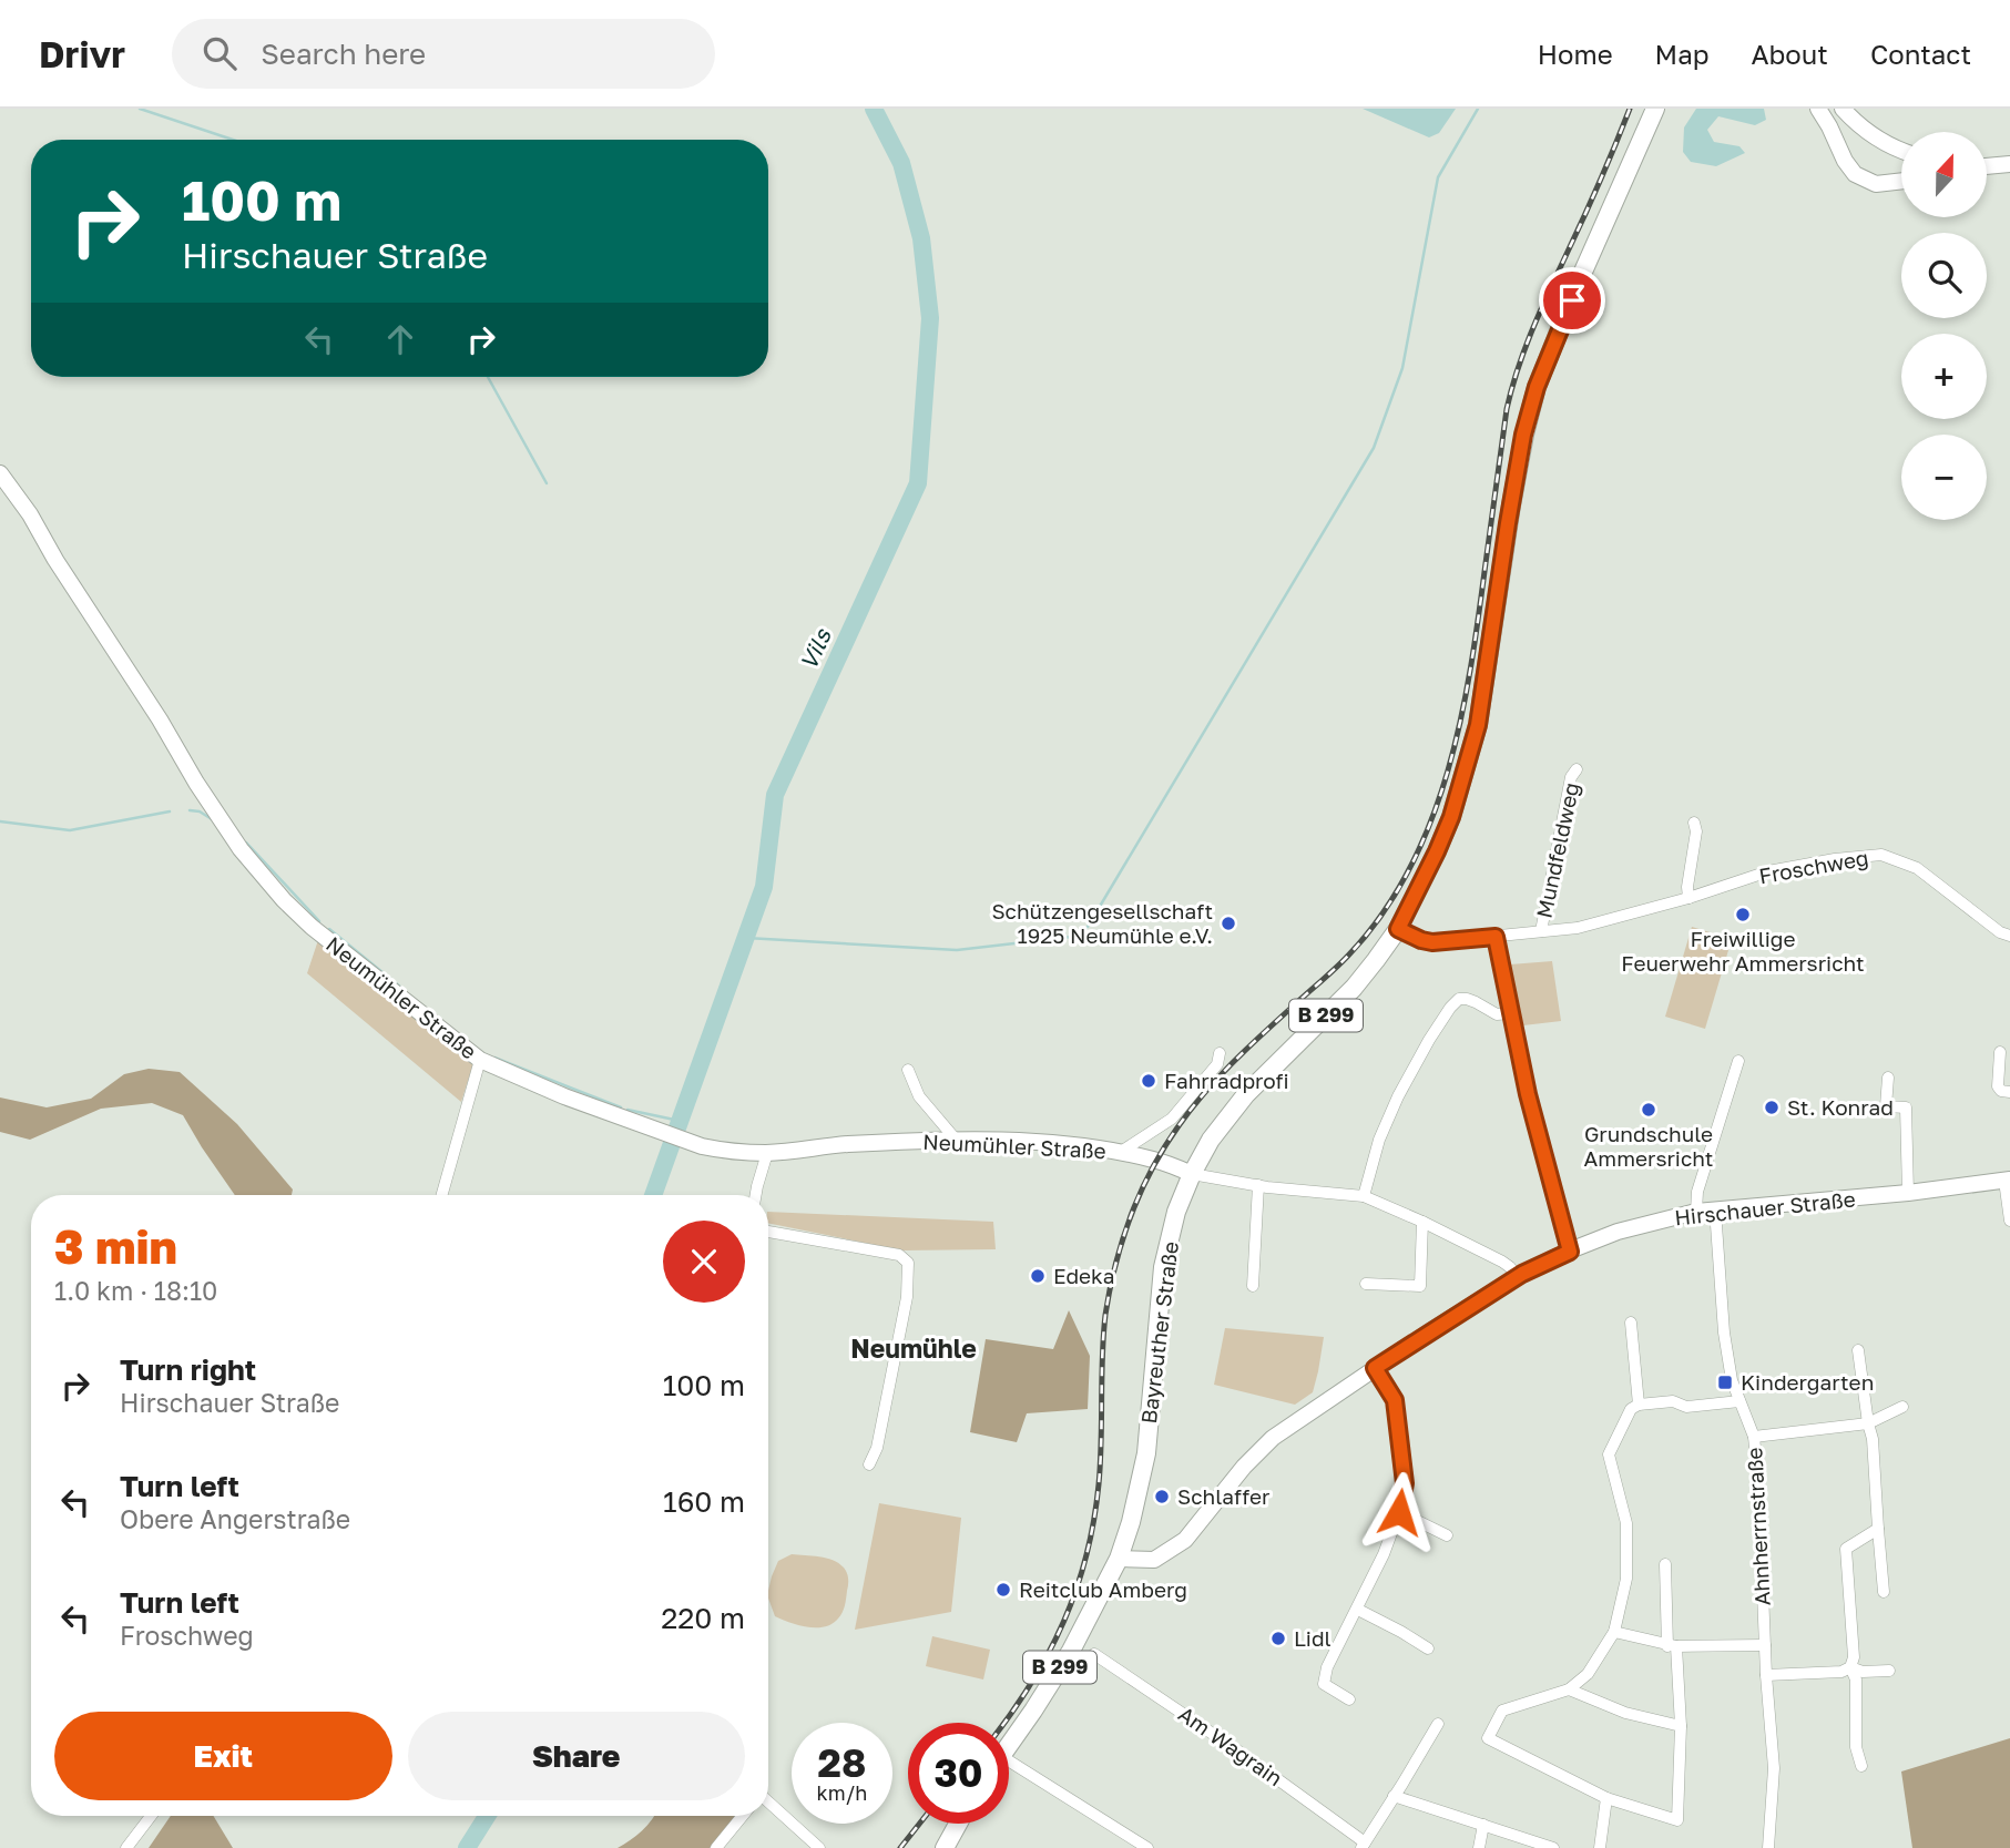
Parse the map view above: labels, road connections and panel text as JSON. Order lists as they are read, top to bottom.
{
  "streets": {
    "main road": ["B 299", "Bayreuther Straße"],
    "street": [
      "Mundfeldweg",
      "Froschweg",
      "Neumühler Straße",
      "Hirschauer Straße",
      "Ahnherrnstraße",
      "Am Wagrain"
    ]
  },
  "crossings": [
    ["Mundfeldweg", "Froschweg"],
    ["Froschweg", "Bayreuther Straße"],
    ["Neumühler Straße", "Bayreuther Straße"],
    ["Hirschauer Straße", "Bayreuther Straße"],
    ["Hirschauer Straße", "Ahnherrnstraße"]
  ],
  "districts": ["Neumühle"],
  "water": ["Vils"],
  "places": {
    "other": [
      "Freiwillige Feuerwehr Ammersricht",
      "Schützengesellschaft 1925 Neumühle e.V.",
      "Fahrradprofi",
      "St. Konrad",
      "Grundschule Ammersricht",
      "Edeka",
      "Schlaffer",
      "Reitclub Amberg",
      "Lidl"
    ],
    "transit": ["Kindergarten"]
  },
  "north": "top",
  "page": {
    "header": "Drivr",
    "search": "Search here",
    "nav": [
      "Home",
      "Map",
      "About",
      "Contact"
    ],
    "map_buttons": ["+", "−"],
    "turn": ["100 m", "Hirschauer Straße"],
    "heading": ["3 min", "1.0 km · 18:10"],
    "list": [
      {
        "name": "Turn right",
        "note": "Hirschauer Straße",
        "value": "100 m"
      },
      {
        "name": "Turn left",
        "note": "Obere Angerstraße",
        "value": "160 m"
      },
      {
        "name": "Turn left",
        "note": "Froschweg",
        "value": "220 m"
      }
    ],
    "buttons": ["Exit", "Share"],
    "speed": "28 km/h",
    "limit": "30"
  }
}
